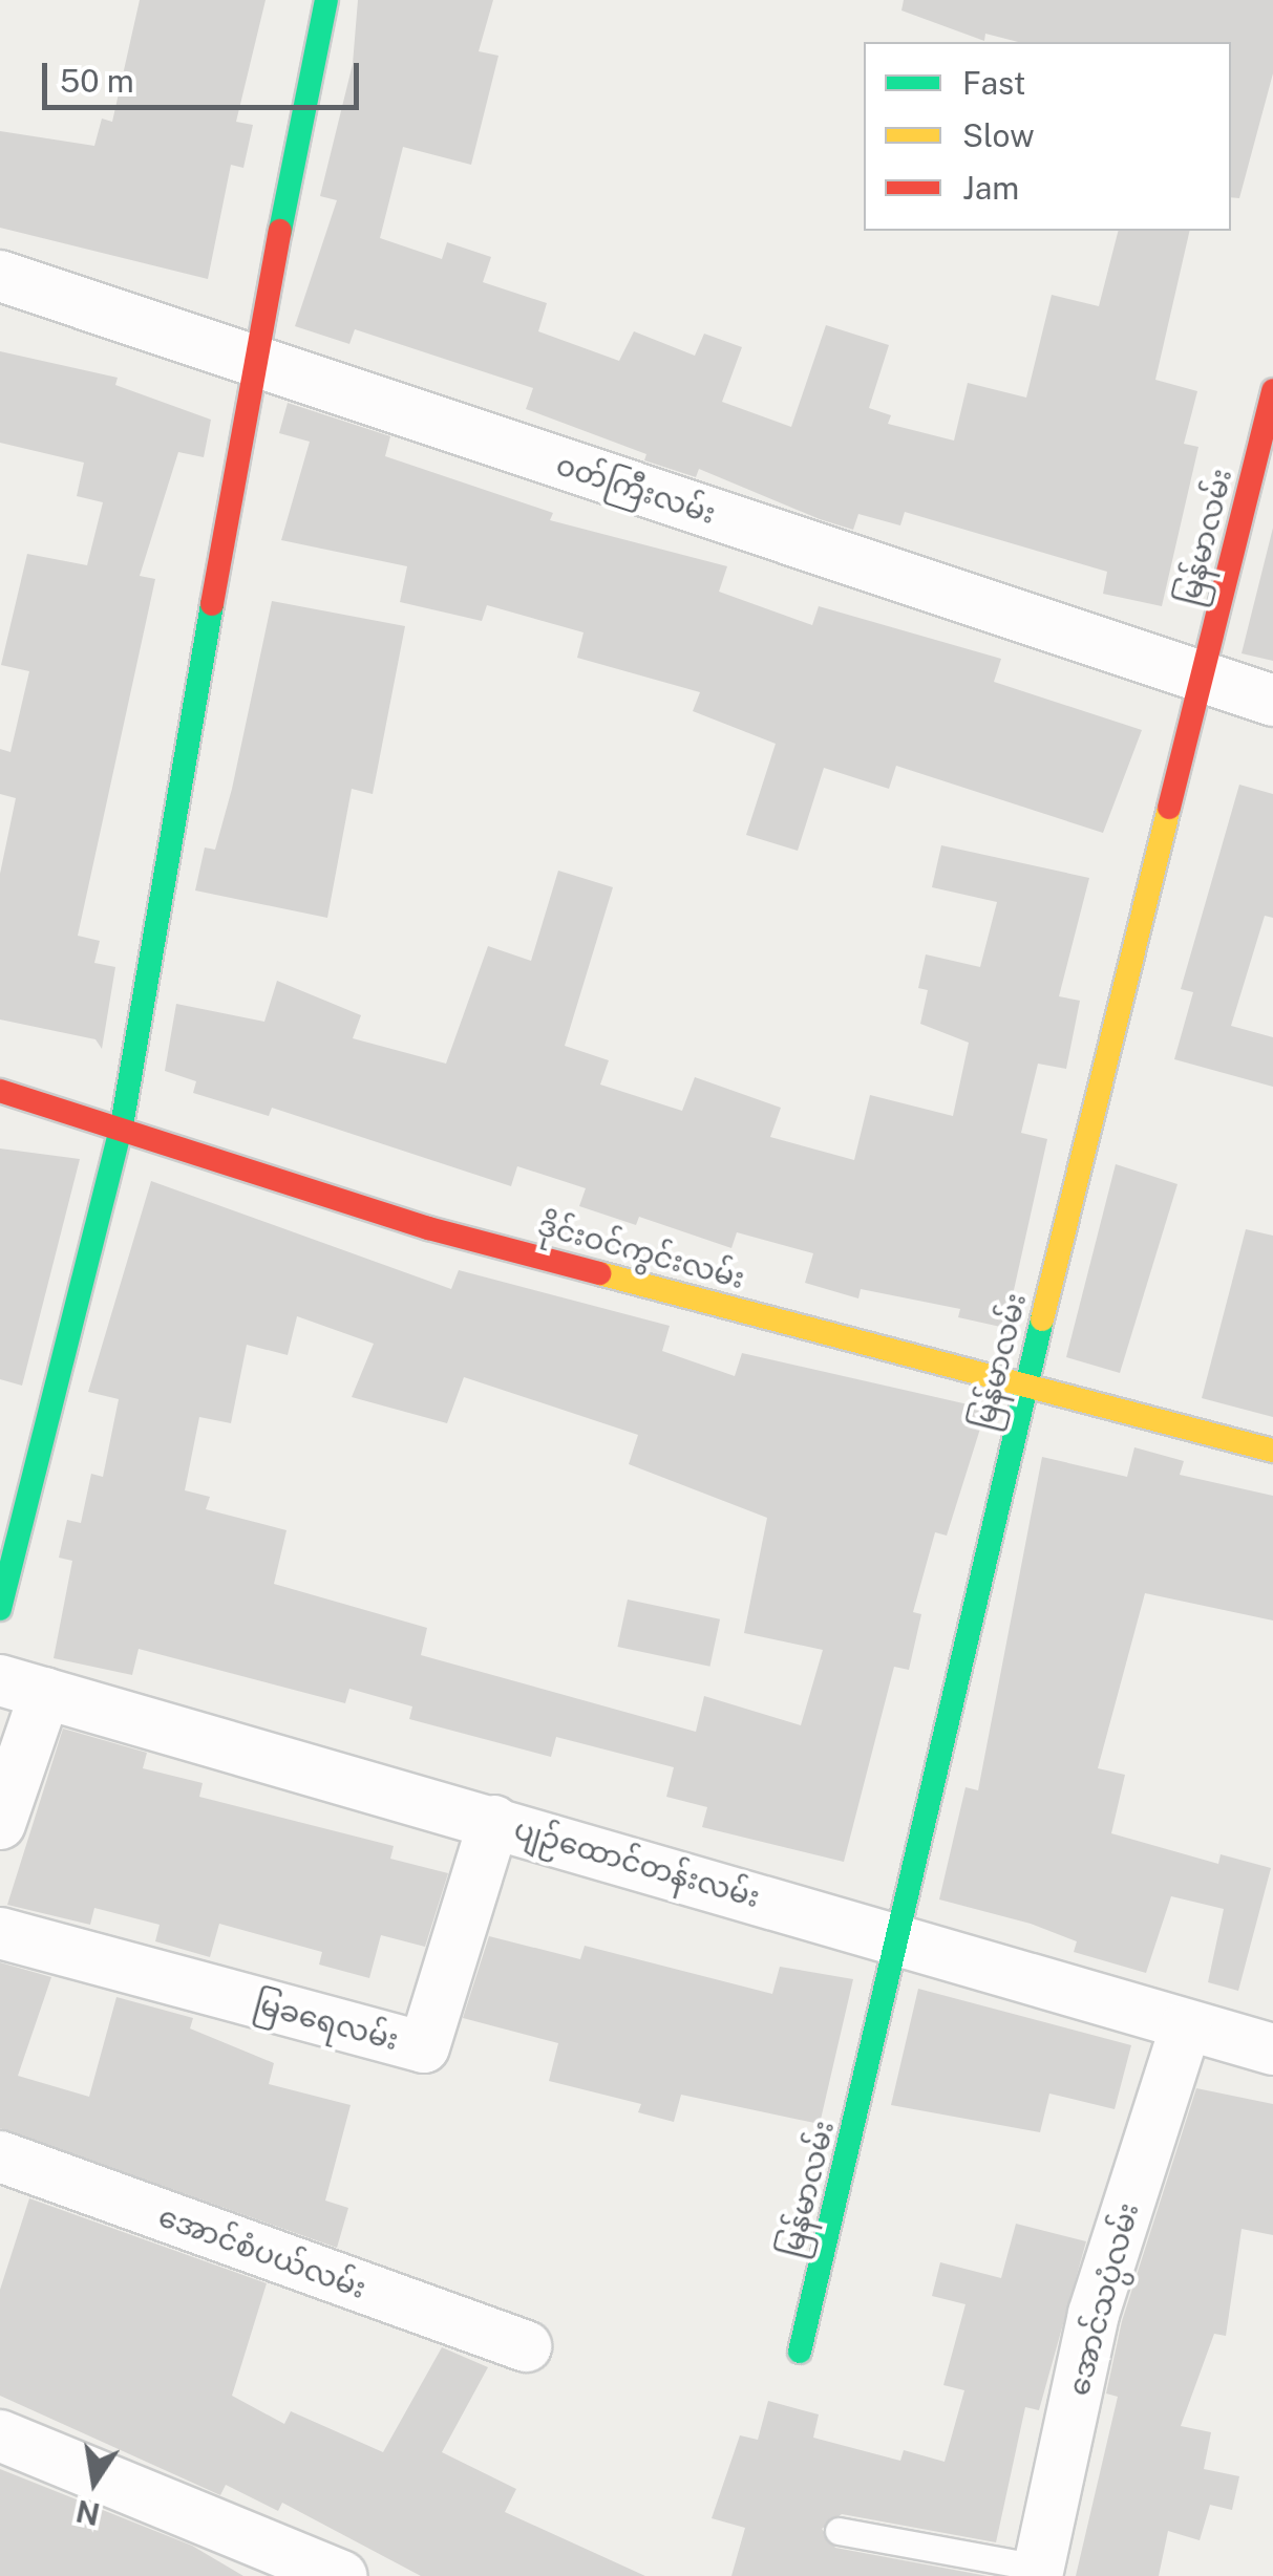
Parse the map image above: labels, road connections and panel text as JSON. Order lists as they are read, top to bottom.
{
  "streets": {
    "street": [
      "၀တ်ကြီးလမ်း",
      "မြန်မာလမ်း",
      "ဒိုင်းဝင်ကွင်းလမ်း",
      "ပျဉ်ထောင်တန်းလမ်း",
      "မြခရေလမ်း",
      "အောင်စံပယ်လမ်း",
      "အောင်သပ္ပံလမ်း"
    ]
  },
  "crossings": [
    ["၀တ်ကြီးလမ်း", "မြန်မာလမ်း"],
    ["မြန်မာလမ်း", "ဒိုင်းဝင်ကွင်းလမ်း"],
    ["မြန်မာလမ်း", "ပျဉ်ထောင်တန်းလမ်း"],
    ["ပျဉ်ထောင်တန်းလမ်း", "မြခရေလမ်း"],
    ["ပျဉ်ထောင်တန်းလမ်း", "အောင်သပ္ပံလမ်း"]
  ],
  "legend": ["Fast", "Slow", "Jam"],
  "scale_bar": "50 m",
  "north": "bottom"
}
